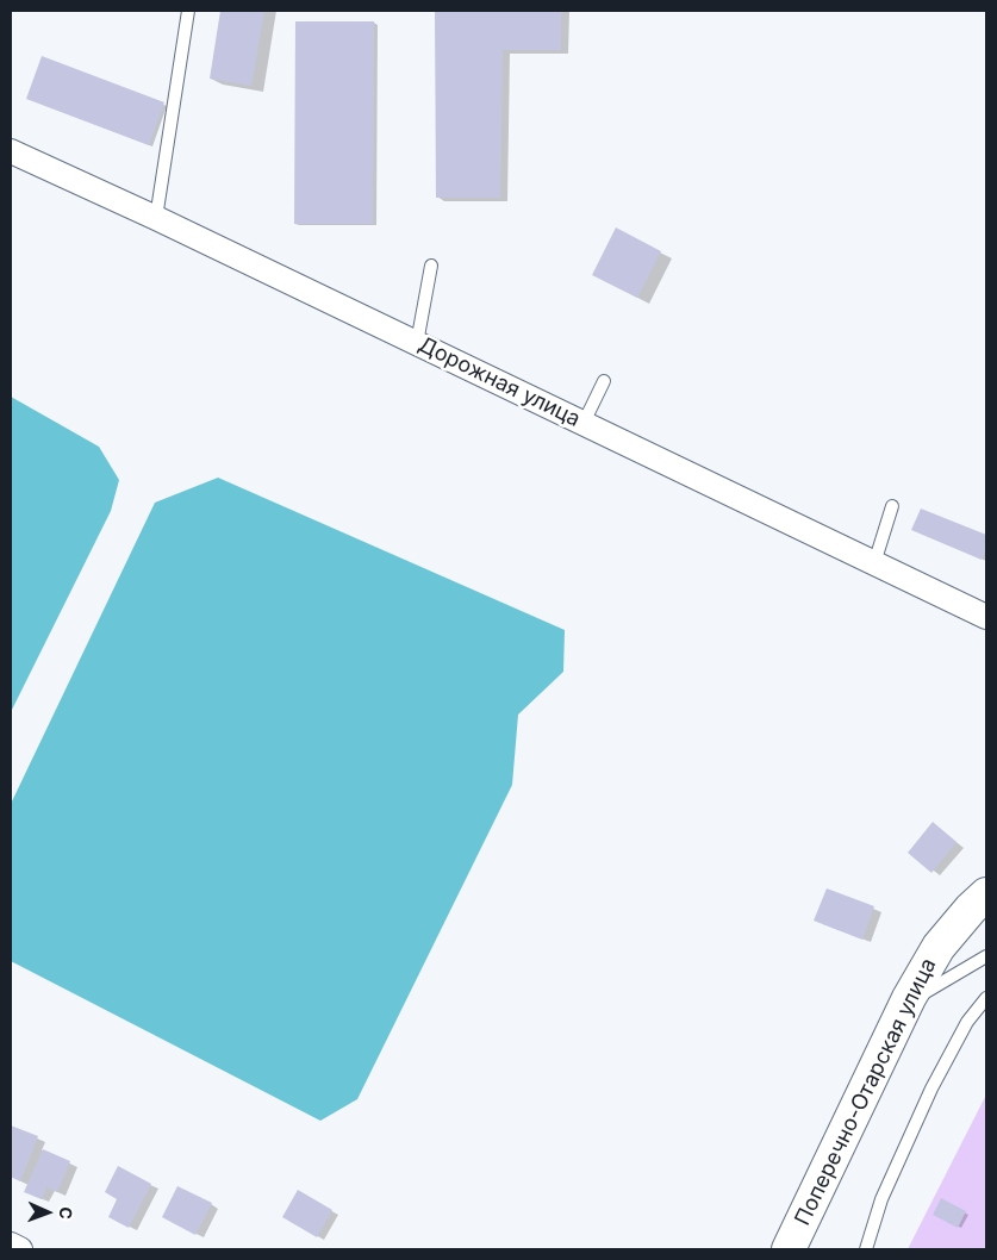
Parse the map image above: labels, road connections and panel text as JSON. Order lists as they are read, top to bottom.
{
  "streets": {
    "street": ["Дорожная улица", "Поперечно-Отарская улица"]
  },
  "north": "right"
}
